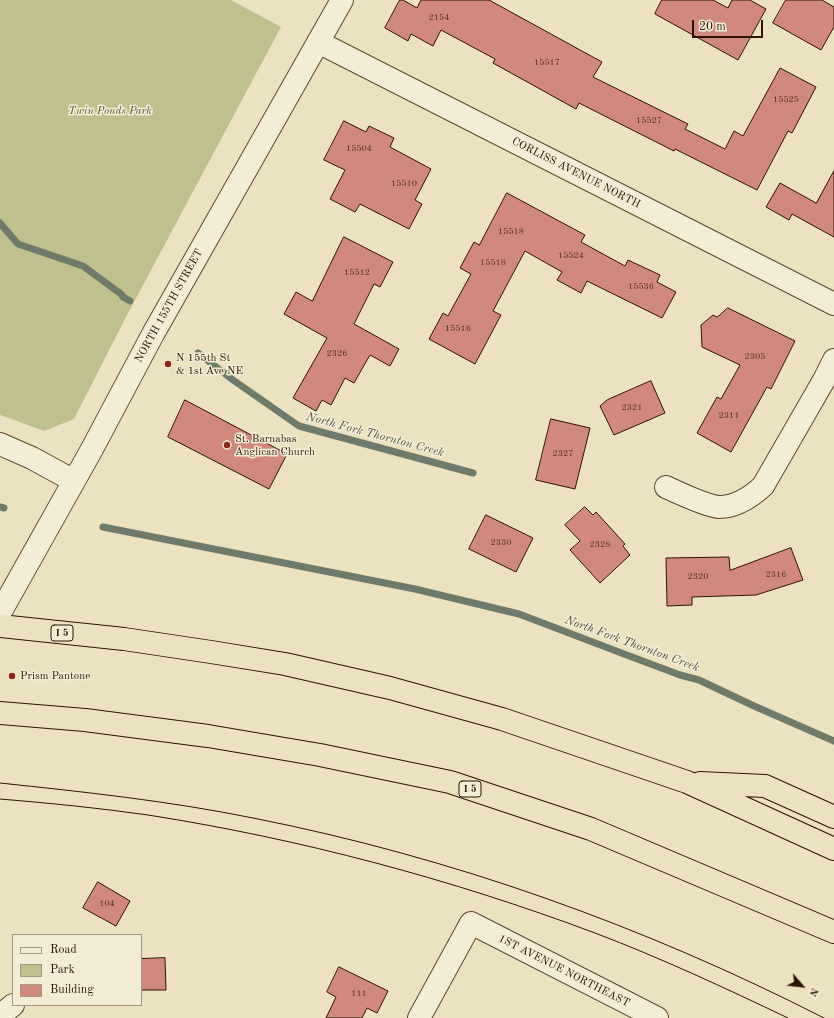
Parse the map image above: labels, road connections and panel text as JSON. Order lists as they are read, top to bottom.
{
  "streets": {
    "highway": ["I 5"],
    "street": ["CORLISS AVENUE NORTH", "NORTH 155TH STREET", "1ST AVENUE NORTHEAST"]
  },
  "crossings": [
    ["CORLISS AVENUE NORTH", "NORTH 155TH STREET"]
  ],
  "water": ["North Fork Thornton Creek"],
  "parks": ["Twin Ponds Park"],
  "places": ["N 155th St & 1st Ave NE", "St. Barnabas Anglican Church", "Prism Pantone"],
  "house_numbers": [
    "2154",
    "15517",
    "15525",
    "15527",
    "15504",
    "15510",
    "15518",
    "15524",
    "15518",
    "15512",
    "15536",
    "15516",
    "2326",
    "2305",
    "2321",
    "2311",
    "2327",
    "2330",
    "2328",
    "2316",
    "2320",
    "104",
    "111"
  ],
  "legend": ["Road", "Park", "Building"],
  "scale_bar": "20 m",
  "north": "bottom right"
}
